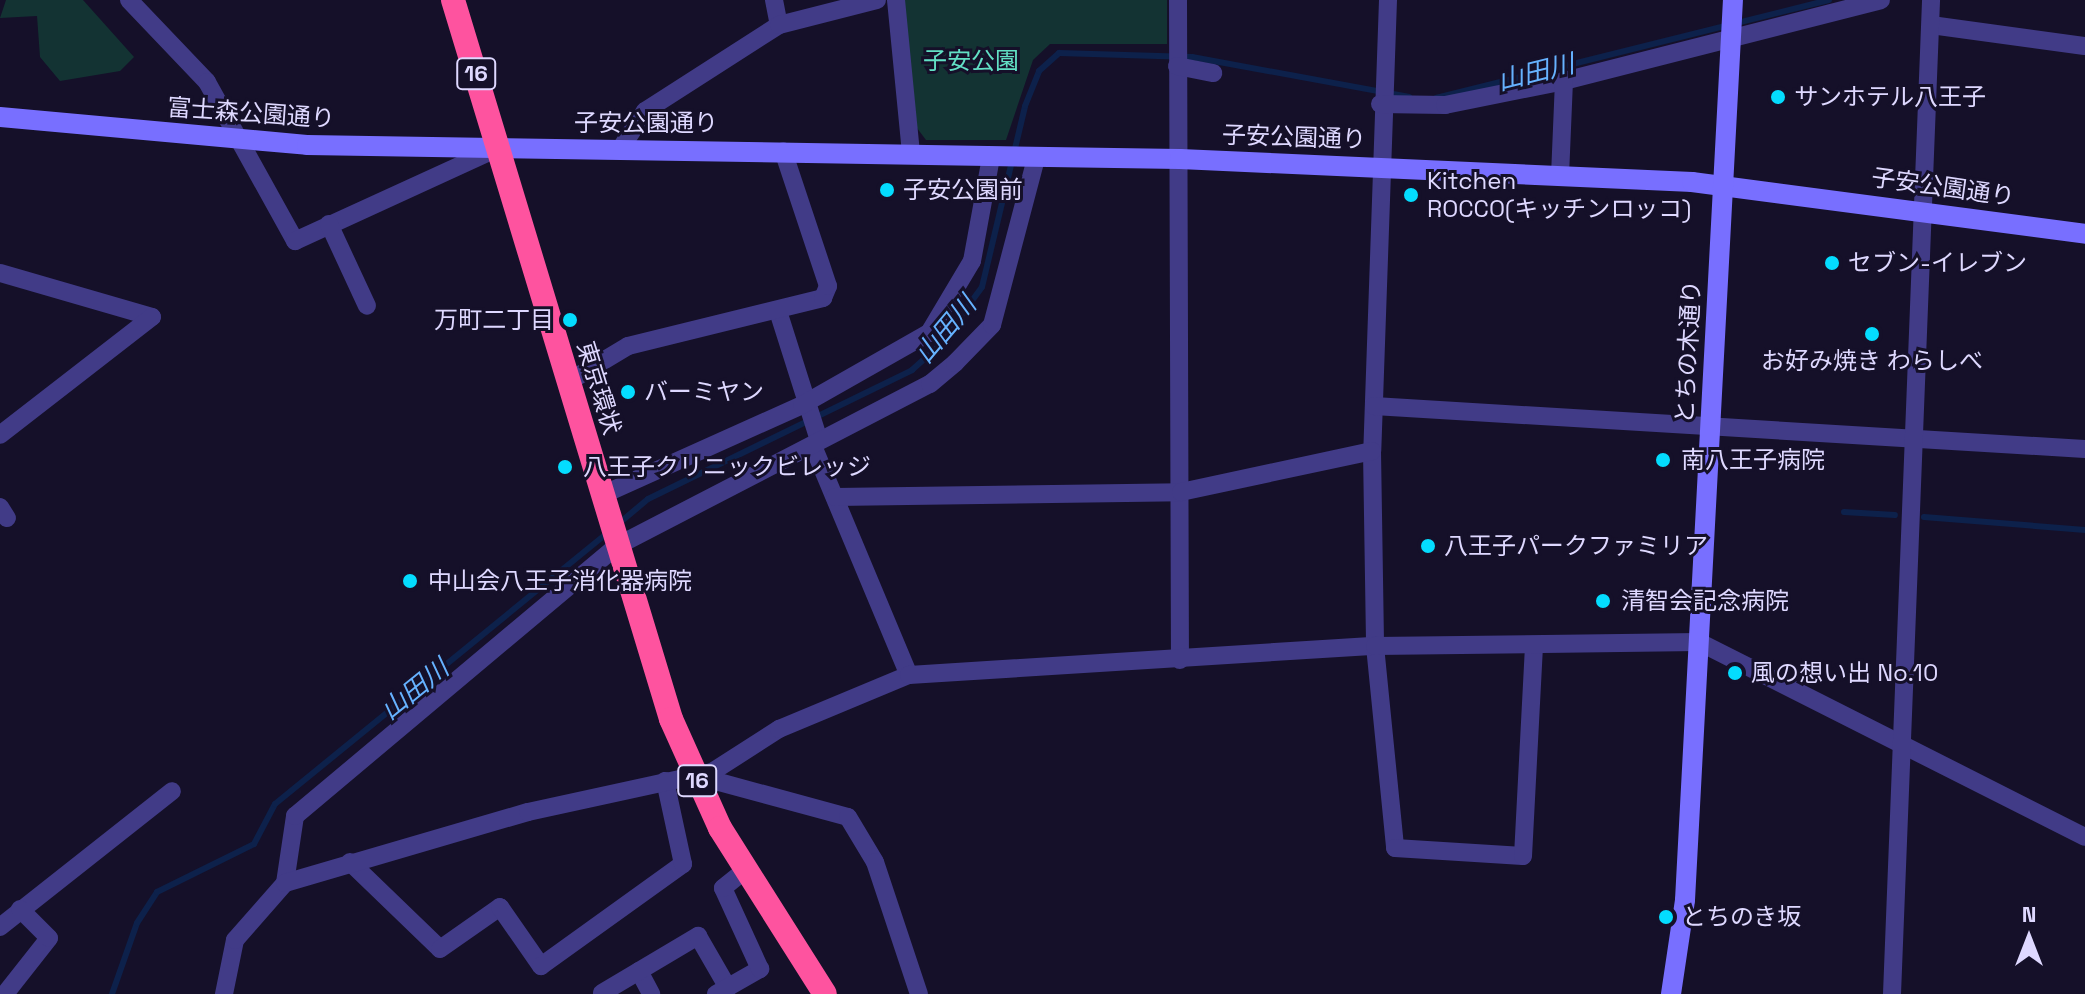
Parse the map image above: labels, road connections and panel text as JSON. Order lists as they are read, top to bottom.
{
  "streets": {
    "highway": ["16", "東京環状"],
    "street": ["富士森公園通り", "子安公園通り", "とちの木通り"]
  },
  "crossings": [
    ["富士森公園通り", "子安公園通り"],
    ["富士森公園通り", "東京環状"],
    ["子安公園通り", "とちの木通り"],
    ["子安公園通り", "東京環状"]
  ],
  "water": ["山田川"],
  "parks": ["子安公園"],
  "places": [
    "サンホテル八王子",
    "子安公園前",
    "Kitchen ROCCO(キッチンロッコ)",
    "セブン-イレブン",
    "万町二丁目",
    "お好み焼き わらしべ",
    "バーミヤン",
    "南八王子病院",
    "八王子クリニックビレッジ",
    "八王子パークファミリア",
    "中山会八王子消化器病院",
    "清智会記念病院",
    "風の想い出 No.10",
    "とちのき坂"
  ],
  "north": "top"
}
